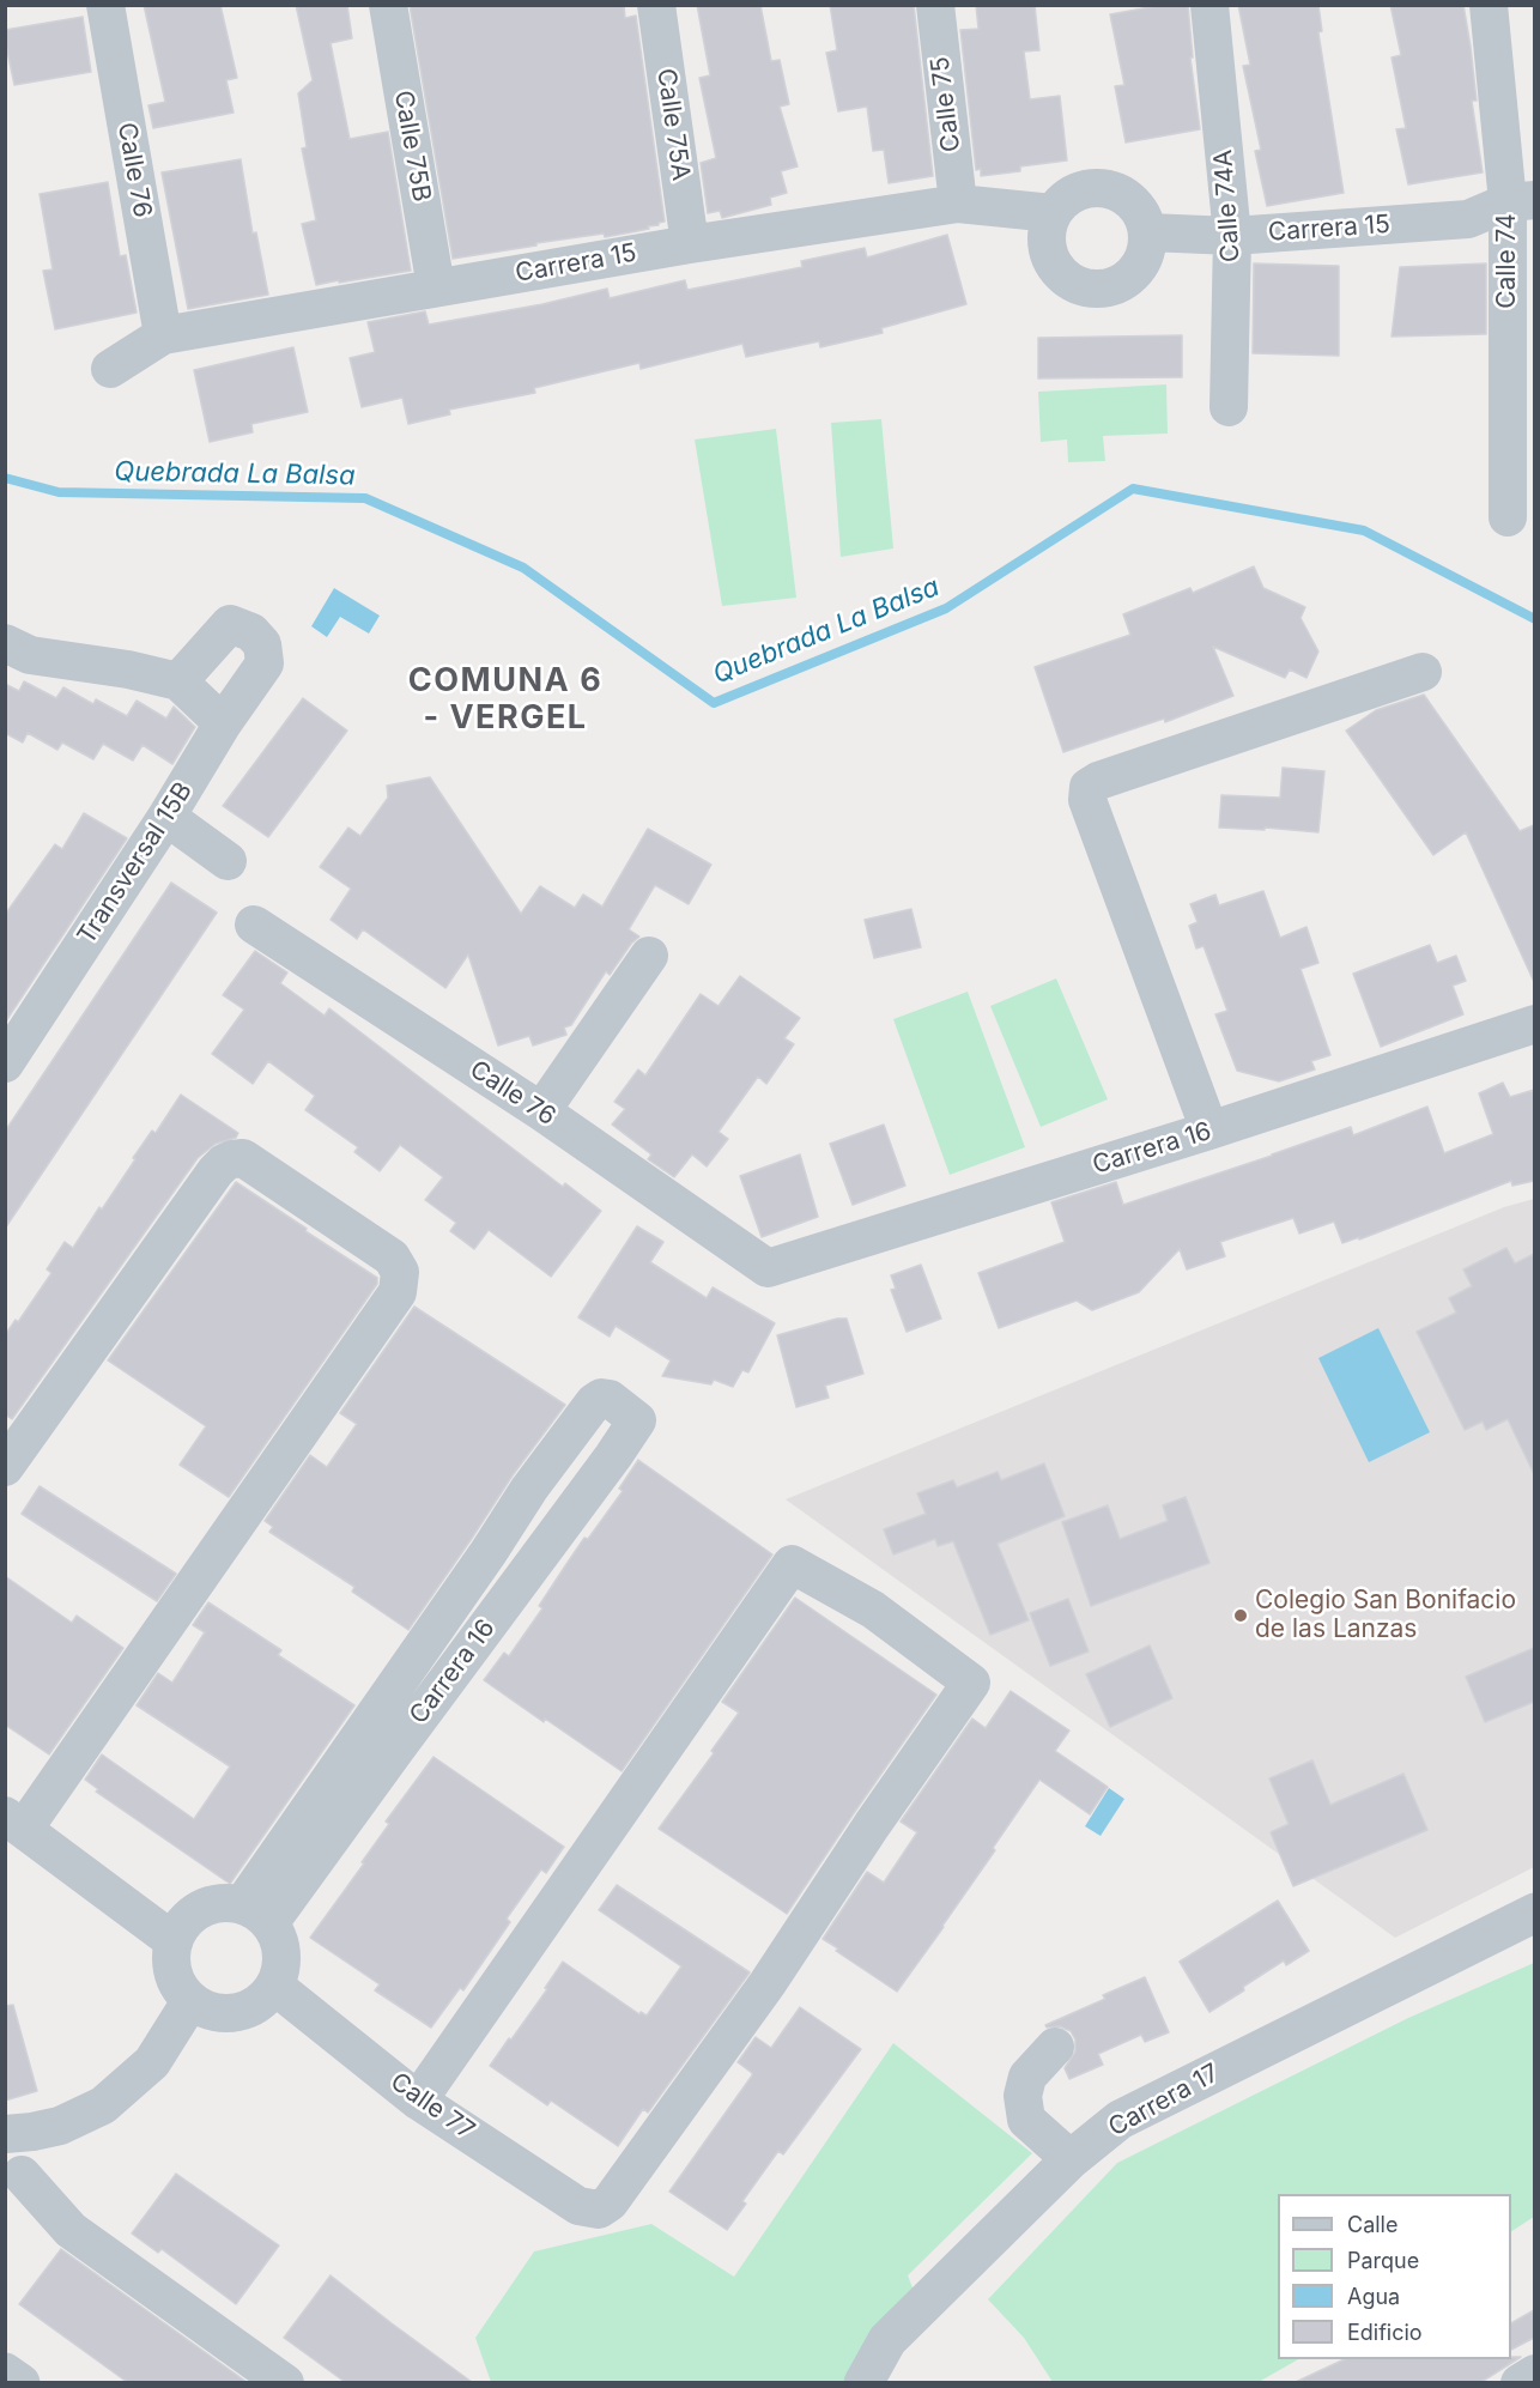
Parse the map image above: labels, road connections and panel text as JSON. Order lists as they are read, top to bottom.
{
  "streets": {
    "street": [
      "Calle 75",
      "Calle 75A",
      "Calle 75B",
      "Calle 76",
      "Calle 74A",
      "Carrera 15",
      "Calle 74",
      "Transversal 15B",
      "Carrera 16",
      "Carrera 17",
      "Calle 77"
    ]
  },
  "crossings": [
    ["Calle 75", "Carrera 15"],
    ["Calle 75A", "Carrera 15"],
    ["Calle 75B", "Carrera 15"],
    ["Calle 76", "Carrera 15"],
    ["Calle 76", "Carrera 16"],
    ["Calle 74A", "Carrera 15"],
    ["Carrera 15", "Calle 74"],
    ["Carrera 16", "Calle 77"]
  ],
  "districts": ["COMUNA 6 - VERGEL"],
  "water": ["Quebrada La Balsa"],
  "places": ["Colegio San Bonifacio de las Lanzas"],
  "legend": [
    "Calle",
    "Parque",
    "Agua",
    "Edificio"
  ]
}
